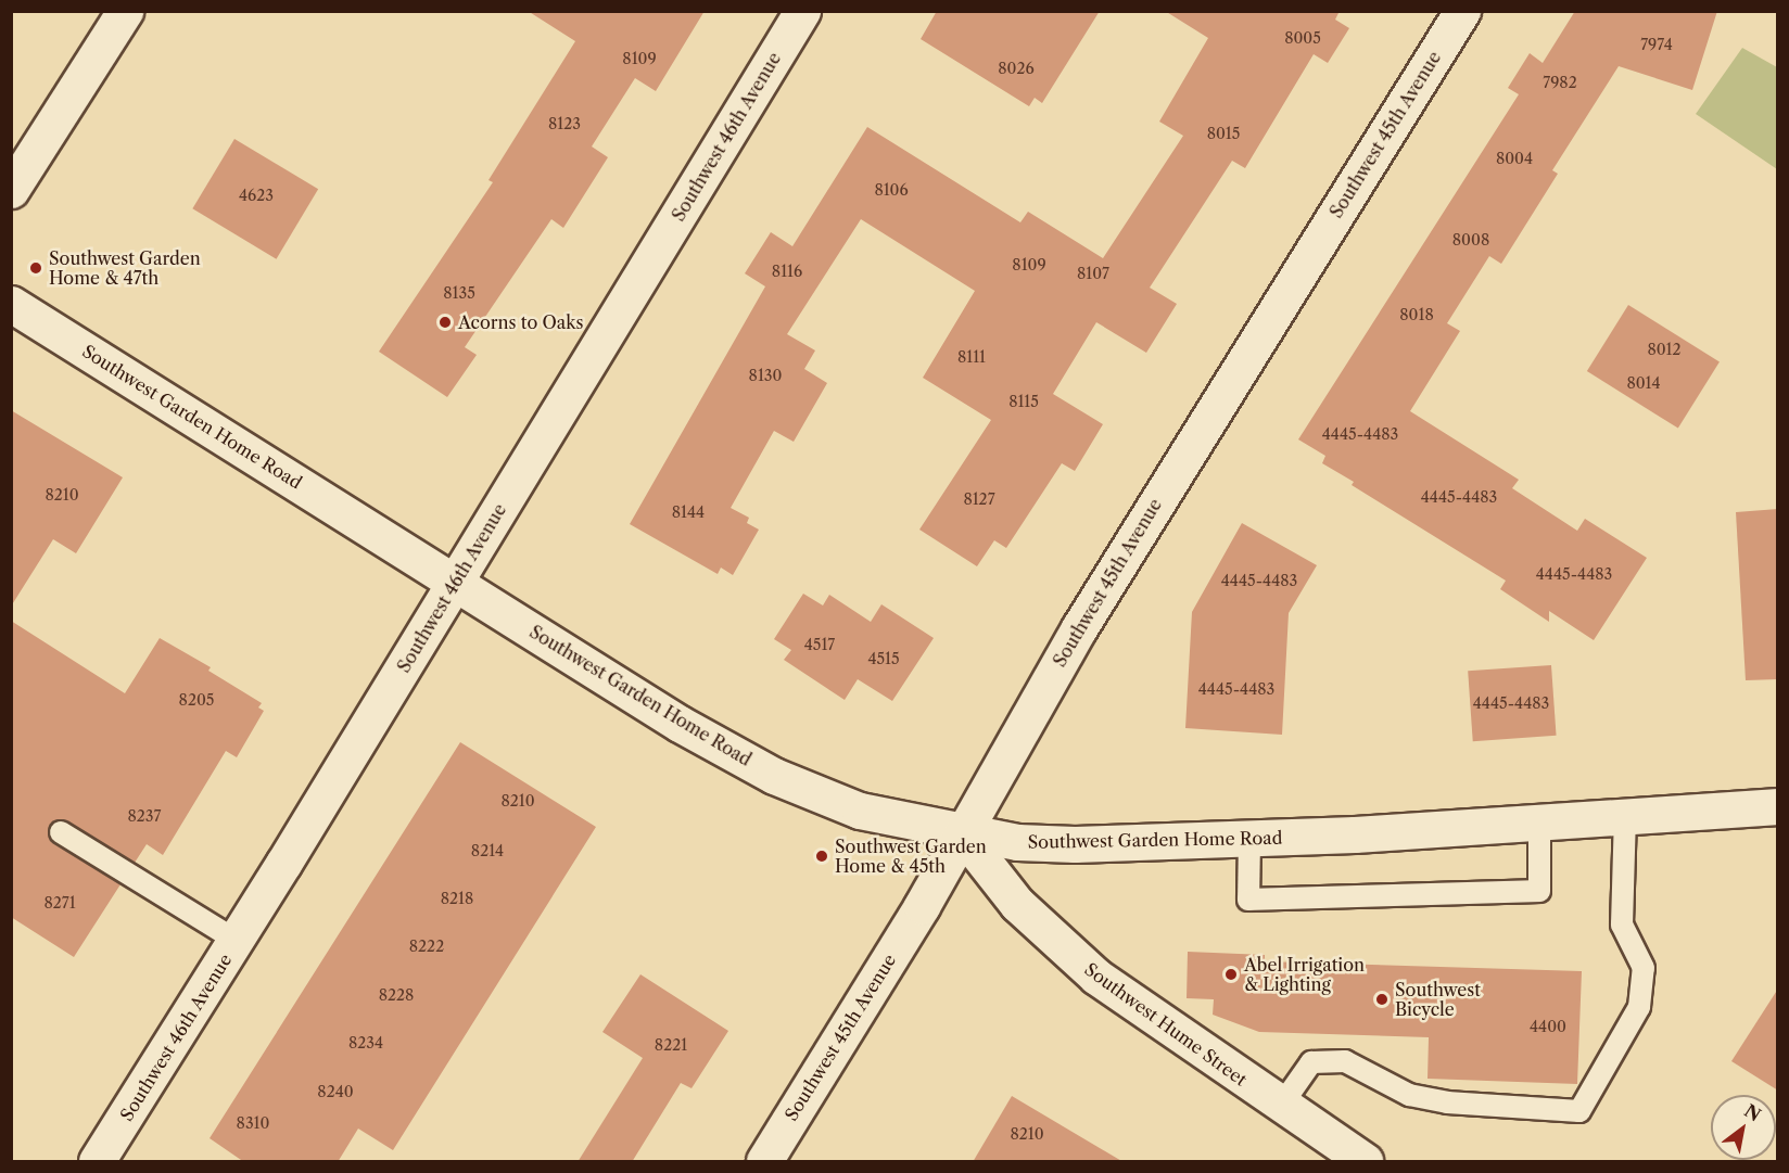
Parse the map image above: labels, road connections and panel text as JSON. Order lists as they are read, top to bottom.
{
  "streets": {
    "street": [
      "Southwest 45th Avenue",
      "Southwest 46th Avenue",
      "Southwest Garden Home Road",
      "Southwest Hume Street"
    ]
  },
  "crossings": [
    ["Southwest 45th Avenue", "Southwest Garden Home Road"],
    ["Southwest 45th Avenue", "Southwest Hume Street"],
    ["Southwest 46th Avenue", "Southwest Garden Home Road"],
    ["Southwest Garden Home Road", "Southwest Hume Street"]
  ],
  "places": [
    "Southwest Garden Home & 47th",
    "Acorns to Oaks",
    "Southwest Garden Home & 45th",
    "Abel Irrigation & Lighting",
    "Southwest Bicycle"
  ],
  "house_numbers": [
    "8005",
    "7974",
    "8109",
    "8026",
    "7982",
    "8123",
    "8015",
    "8004",
    "8106",
    "4623",
    "8008",
    "8109",
    "8116",
    "8107",
    "8135",
    "8018",
    "8012",
    "8111",
    "8130",
    "8014",
    "8115",
    "4445-4483",
    "8210",
    "4445-4483",
    "8127",
    "8144",
    "4445-4483",
    "4445-4483",
    "4517",
    "4515",
    "4445-4483",
    "8205",
    "4445-4483",
    "8210",
    "8237",
    "8214",
    "8218",
    "8271",
    "8222",
    "8228",
    "4400",
    "8234",
    "8221",
    "8240",
    "8310",
    "8210"
  ],
  "north": "top right"
}
